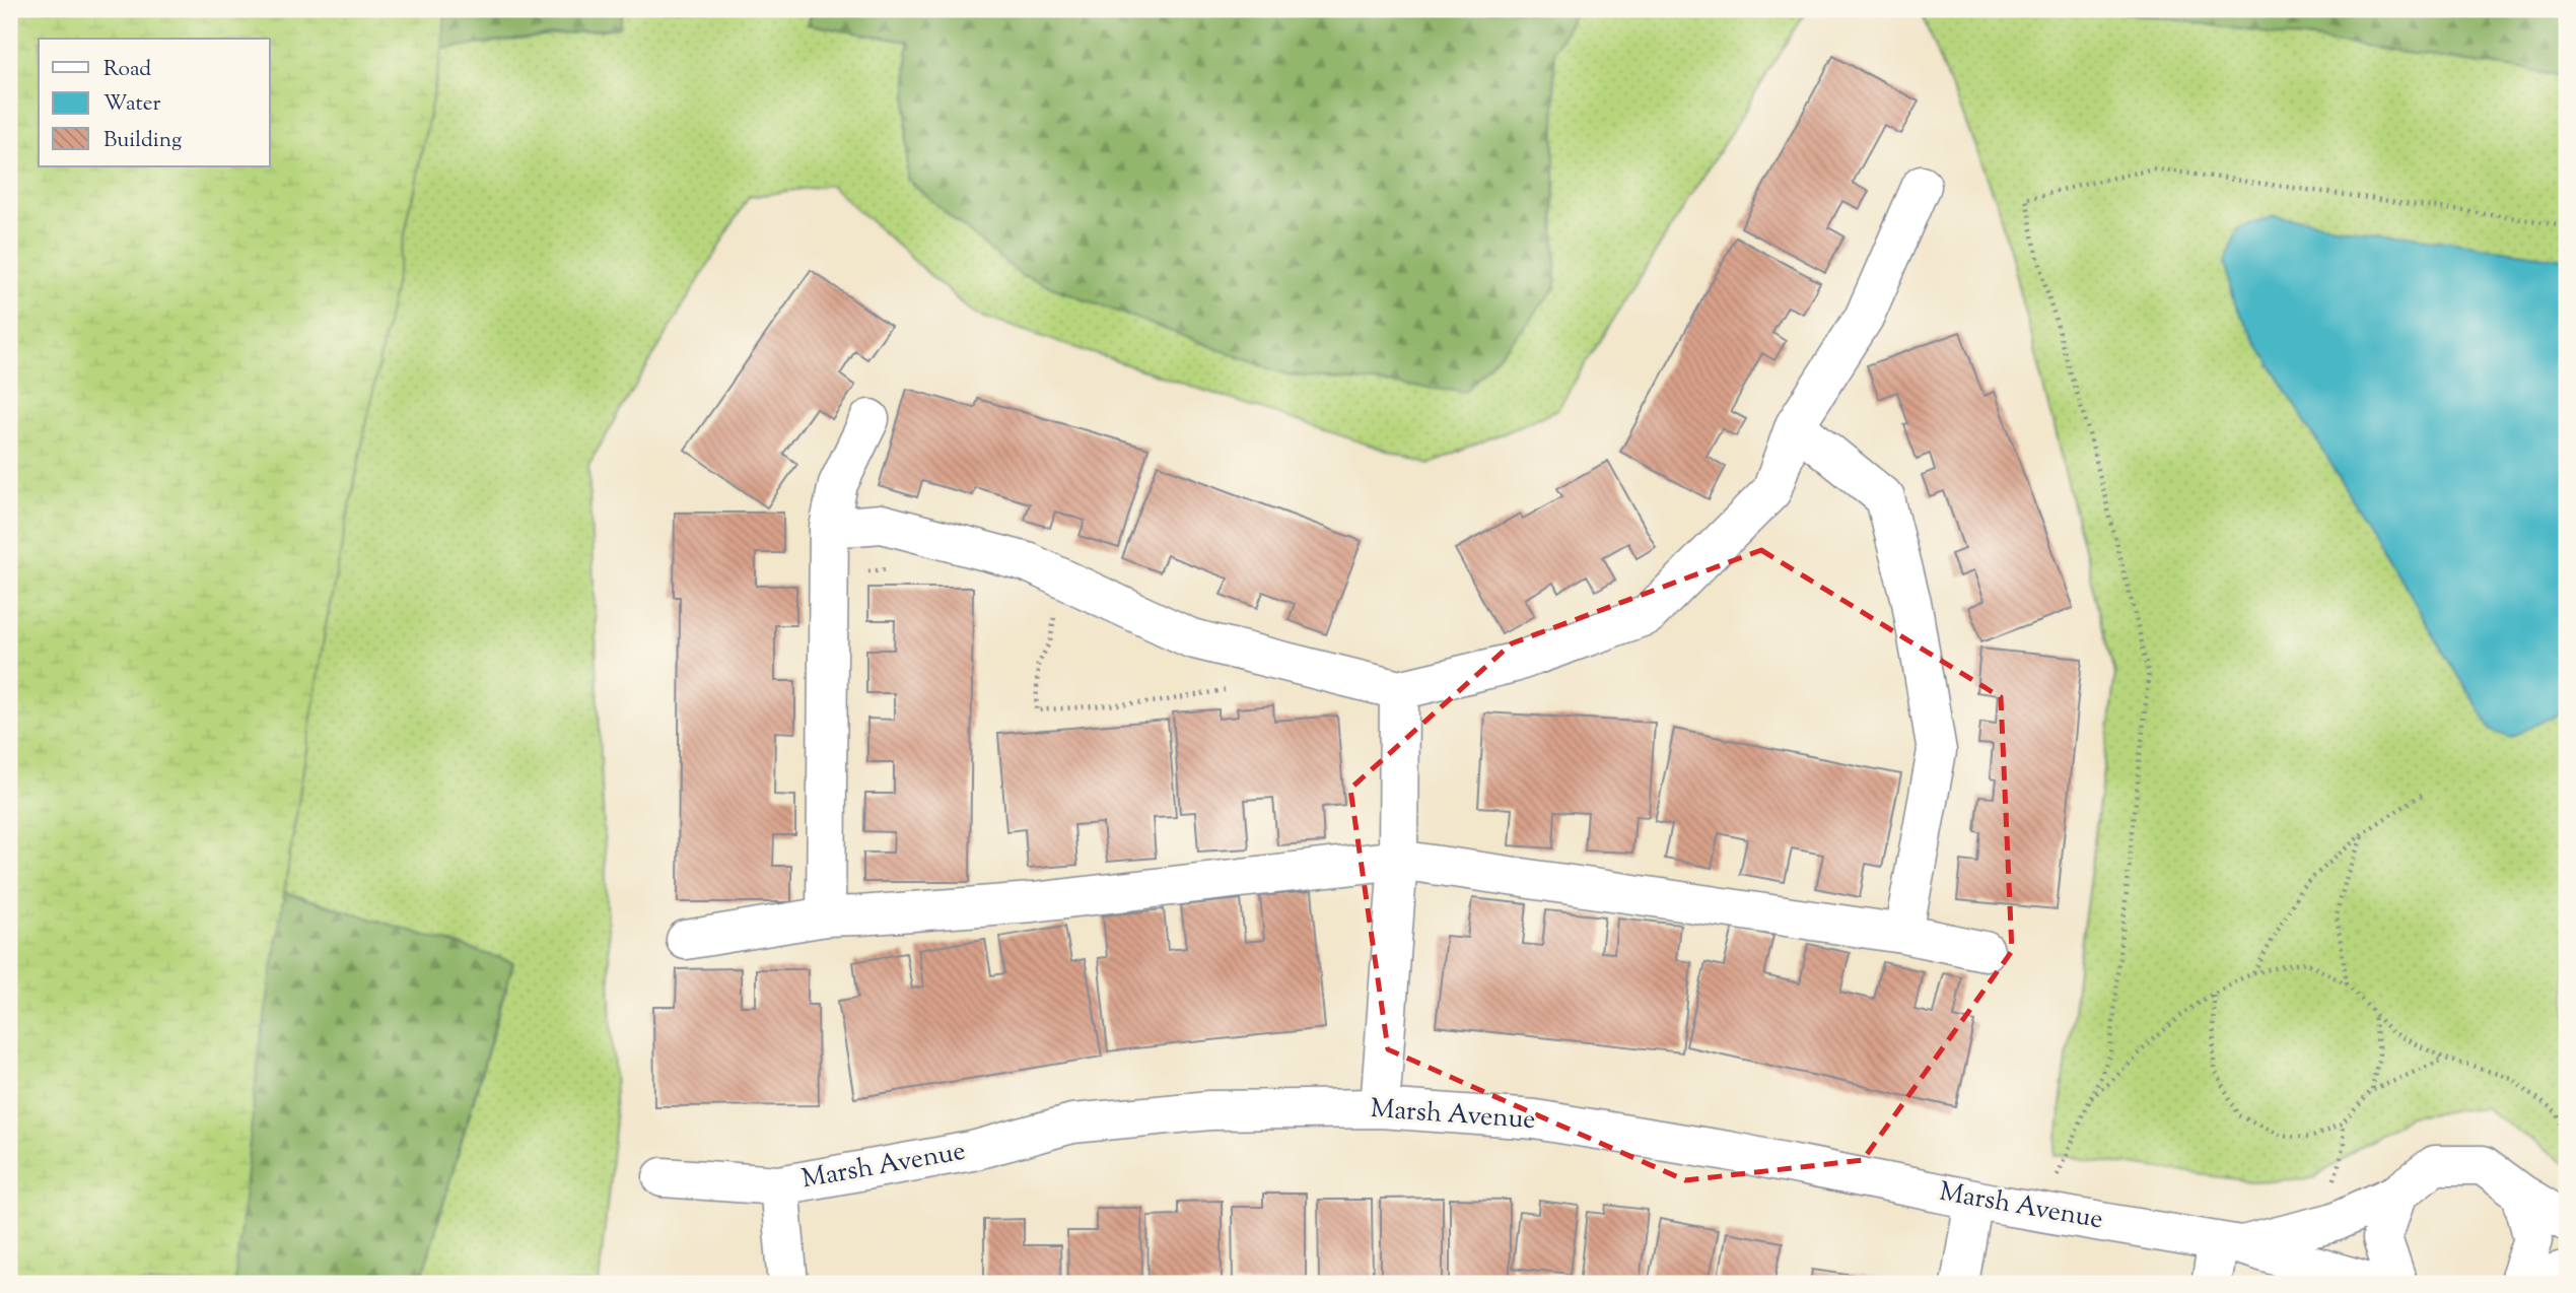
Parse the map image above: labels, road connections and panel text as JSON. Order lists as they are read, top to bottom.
{
  "streets": {
    "street": ["Marsh Avenue"]
  },
  "legend": ["Road", "Water", "Building"]
}
